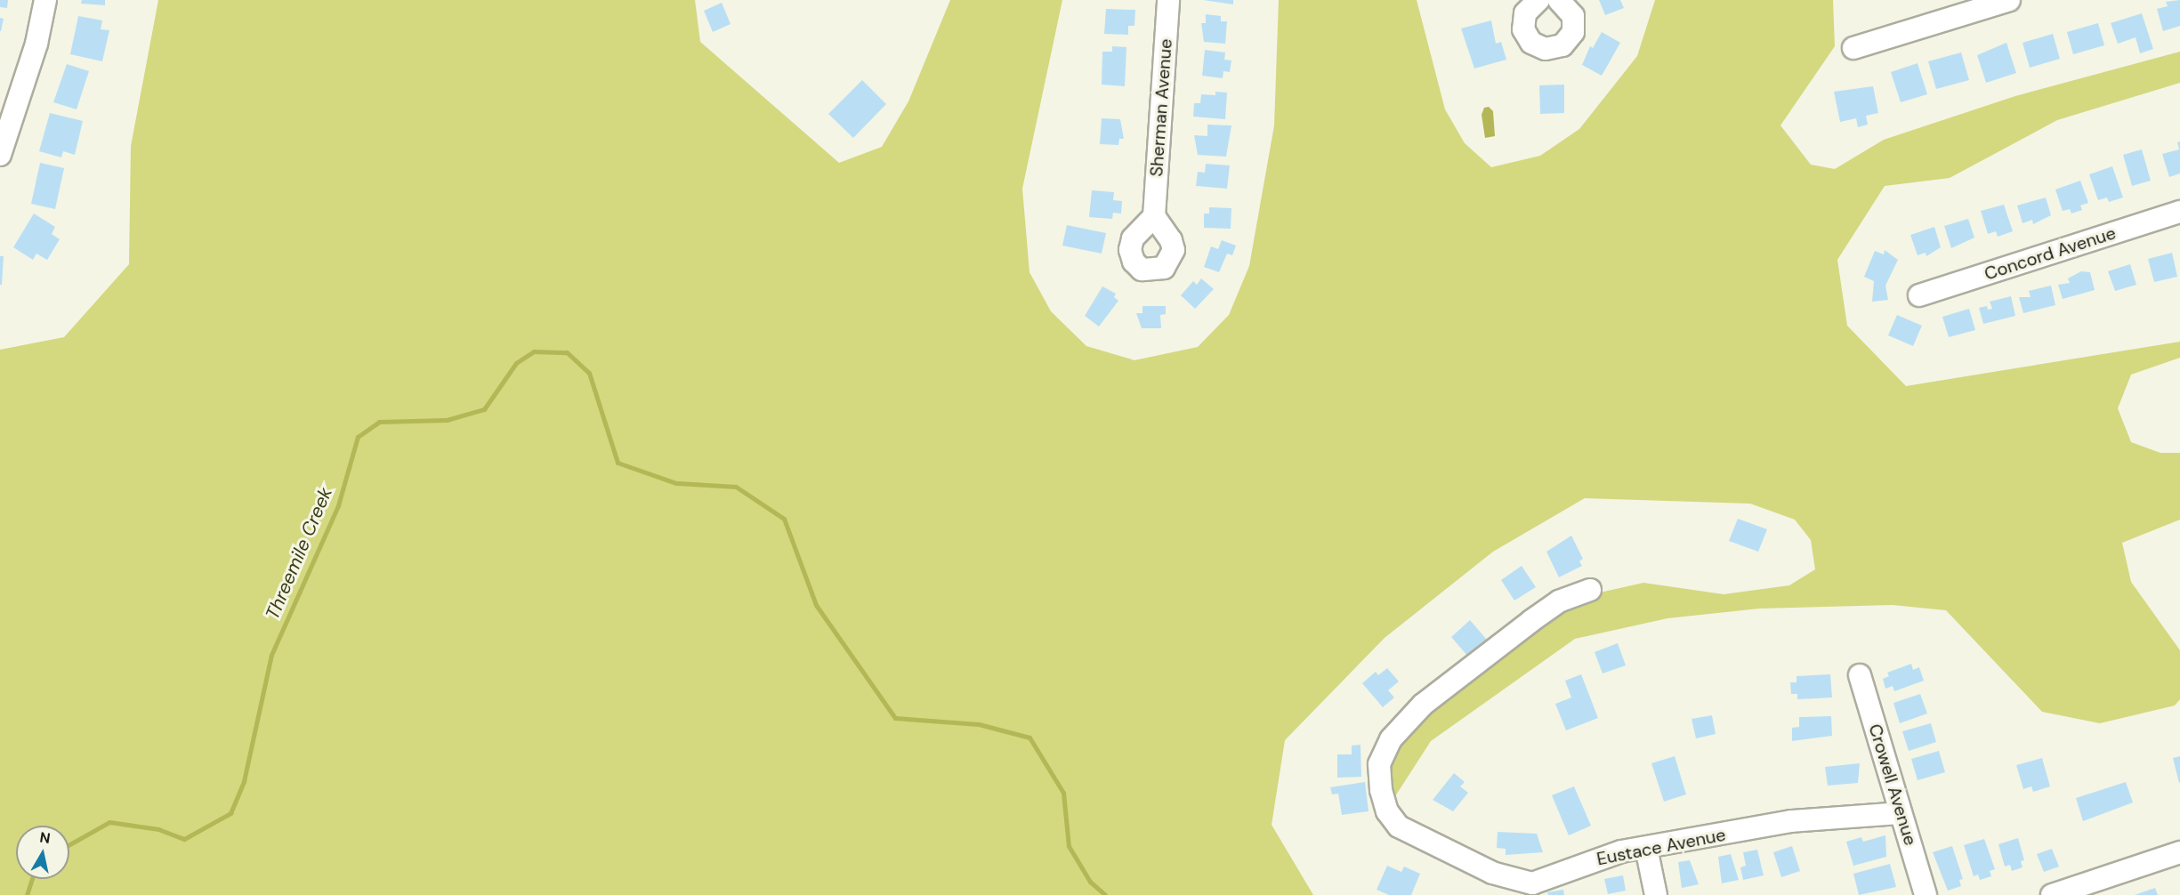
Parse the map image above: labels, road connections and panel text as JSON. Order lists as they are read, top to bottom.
{
  "streets": {
    "street": [
      "Sherman Avenue",
      "Concord Avenue",
      "Crowell Avenue",
      "Eustace Avenue"
    ]
  },
  "crossings": [
    ["Crowell Avenue", "Eustace Avenue"]
  ],
  "water": ["Threemile Creek"],
  "north": "top"
}
